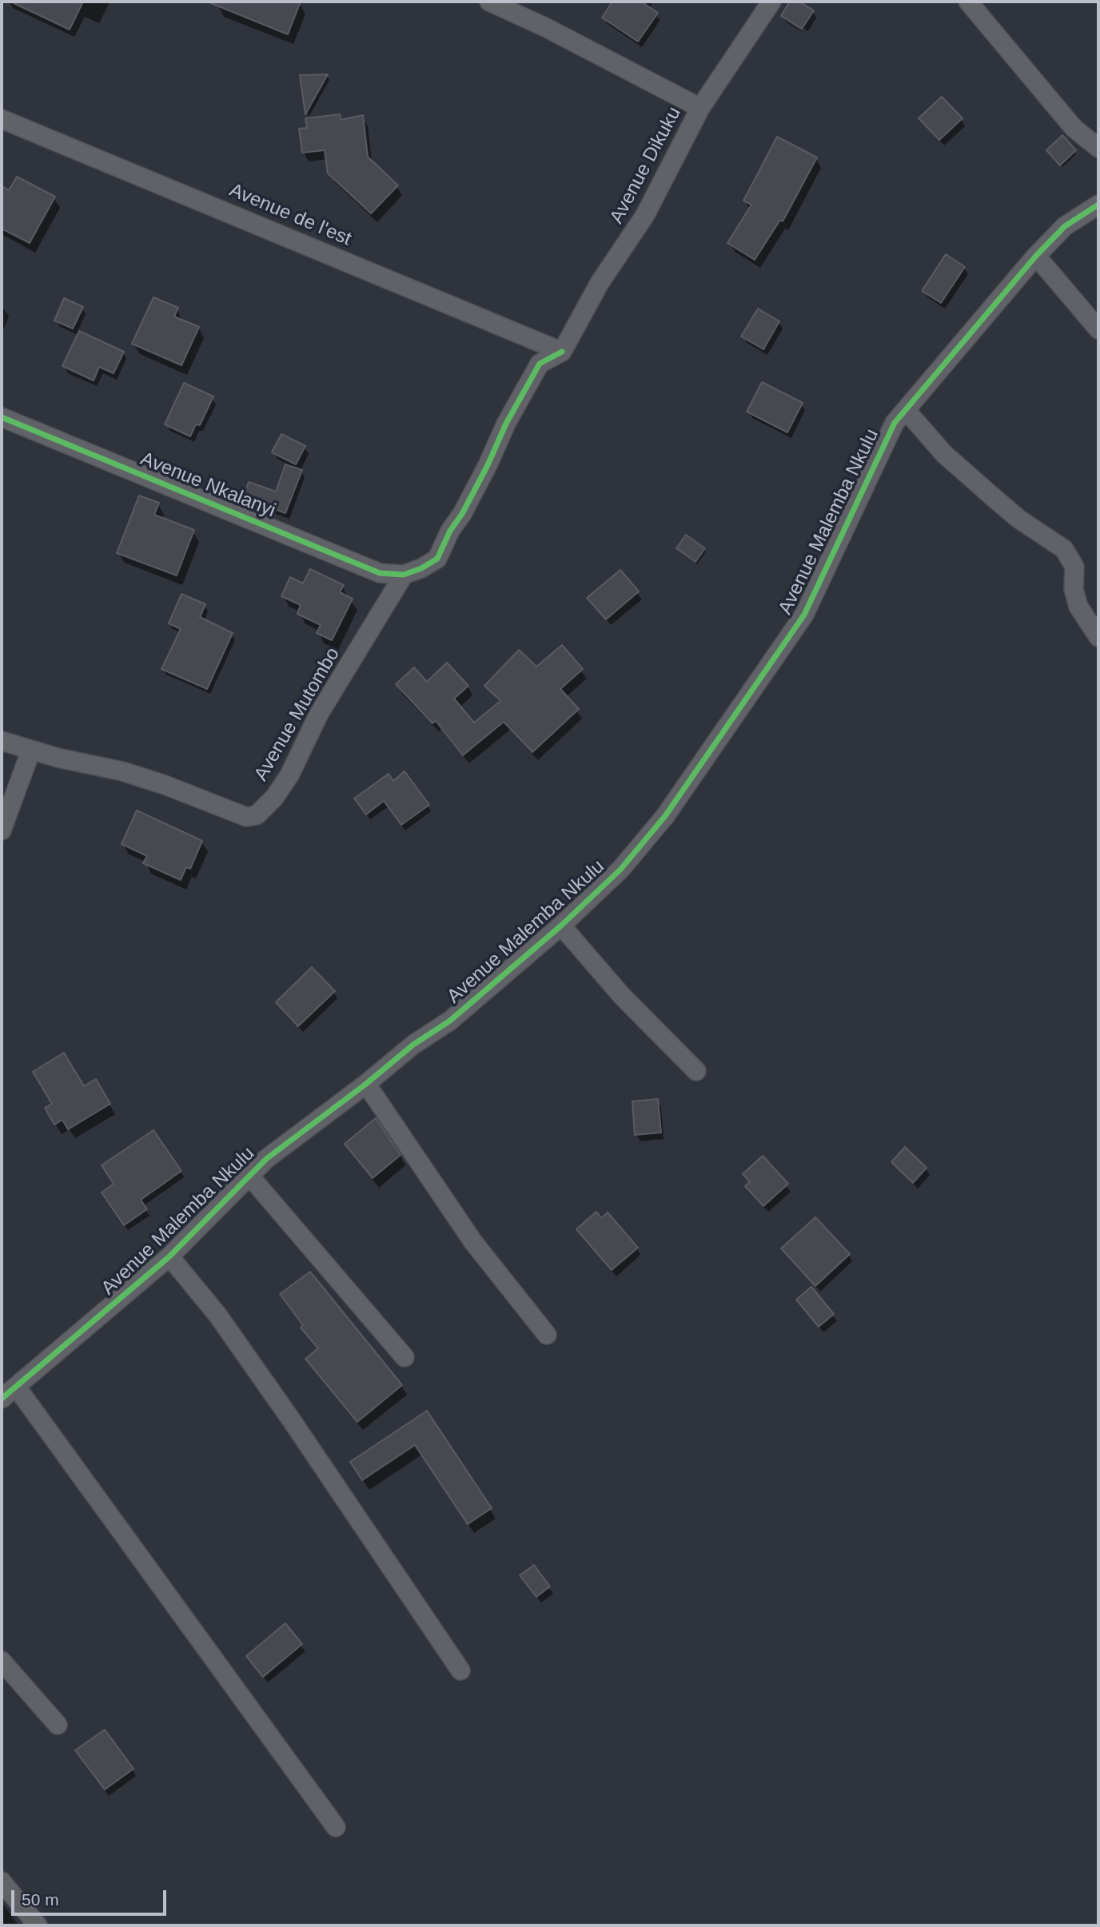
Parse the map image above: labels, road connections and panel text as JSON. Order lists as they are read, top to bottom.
{
  "streets": {
    "street": [
      "Avenue Dikuku",
      "Avenue de l'est",
      "Avenue Nkalanyi",
      "Avenue Malemba Nkulu",
      "Avenue Mutombo"
    ]
  },
  "crossings": [
    ["Avenue Dikuku", "Avenue de l'est"],
    ["Avenue Nkalanyi", "Avenue Mutombo"]
  ],
  "scale_bar": "50 m"
}
